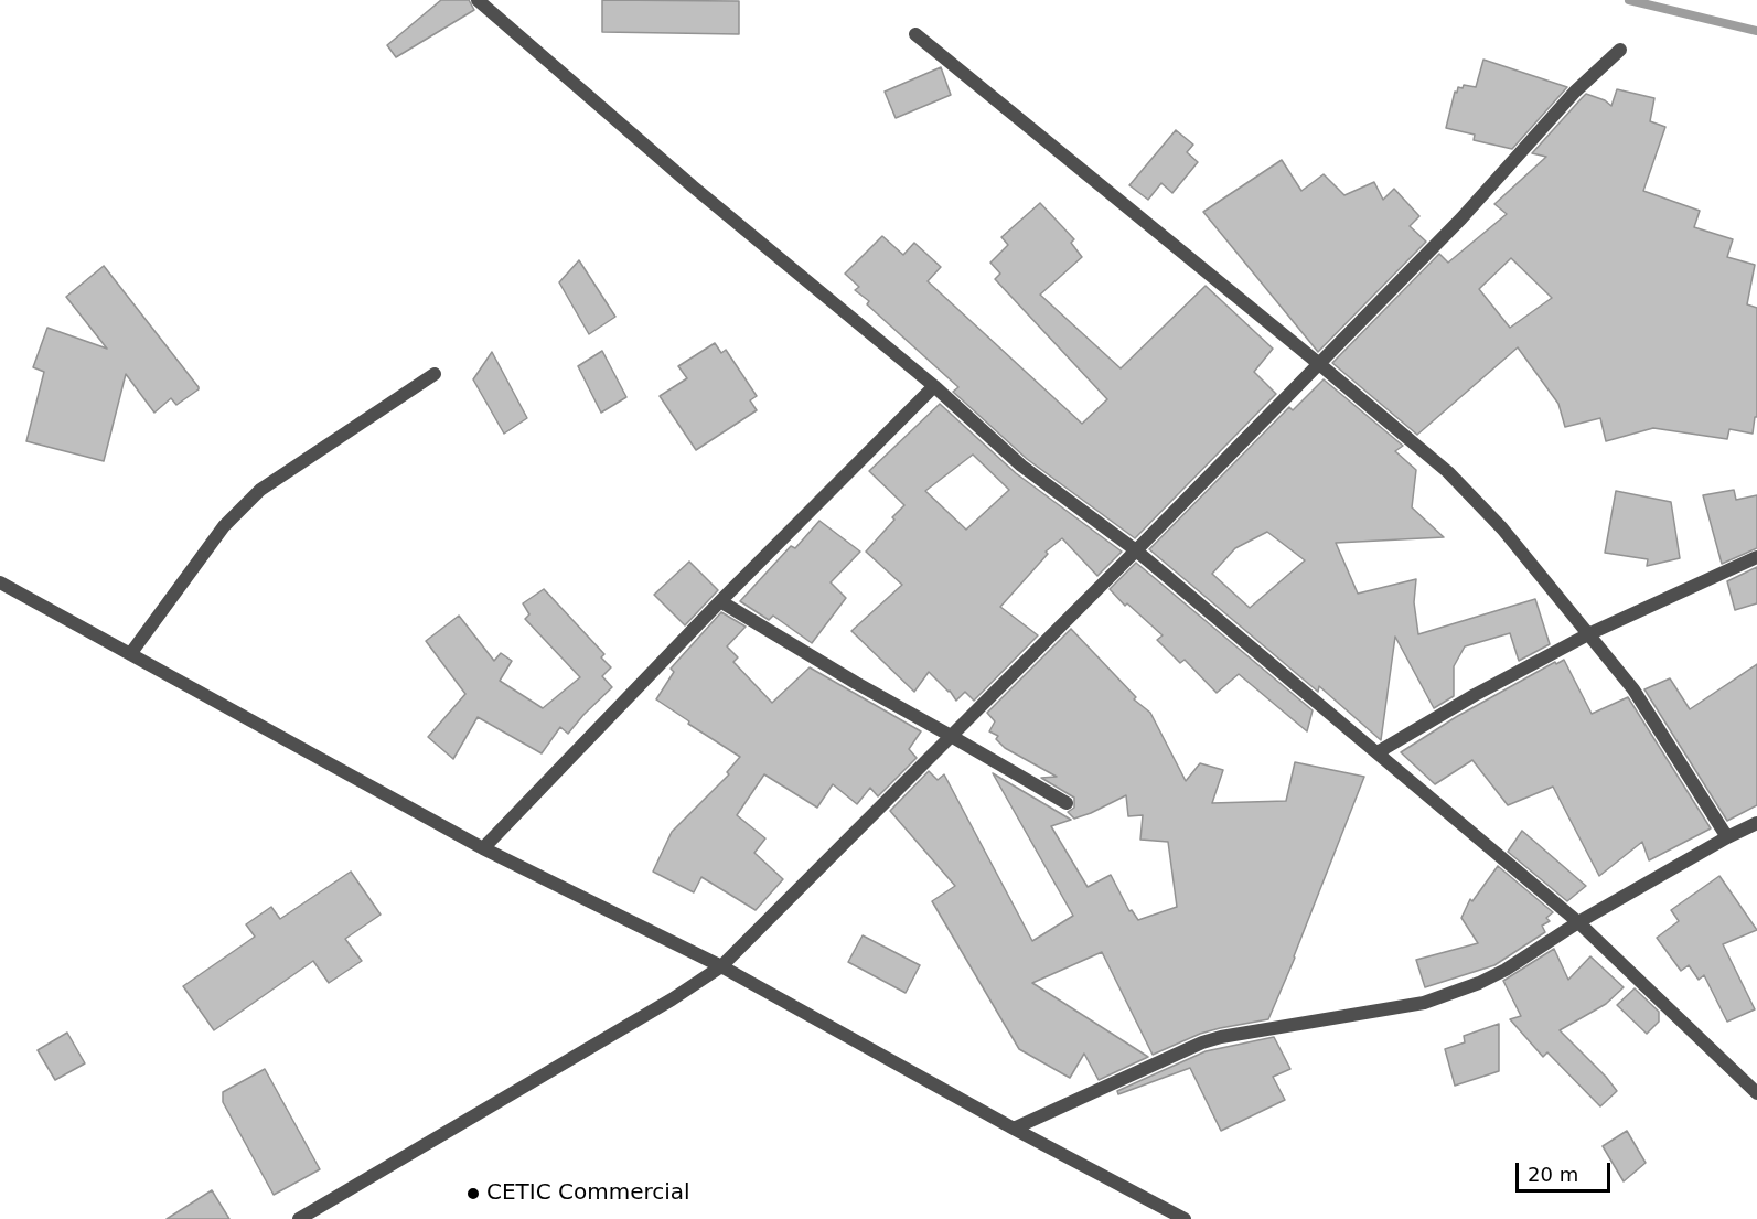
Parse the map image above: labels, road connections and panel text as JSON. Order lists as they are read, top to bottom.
{
  "places": ["CETIC Commercial"],
  "scale_bar": "20 m"
}
